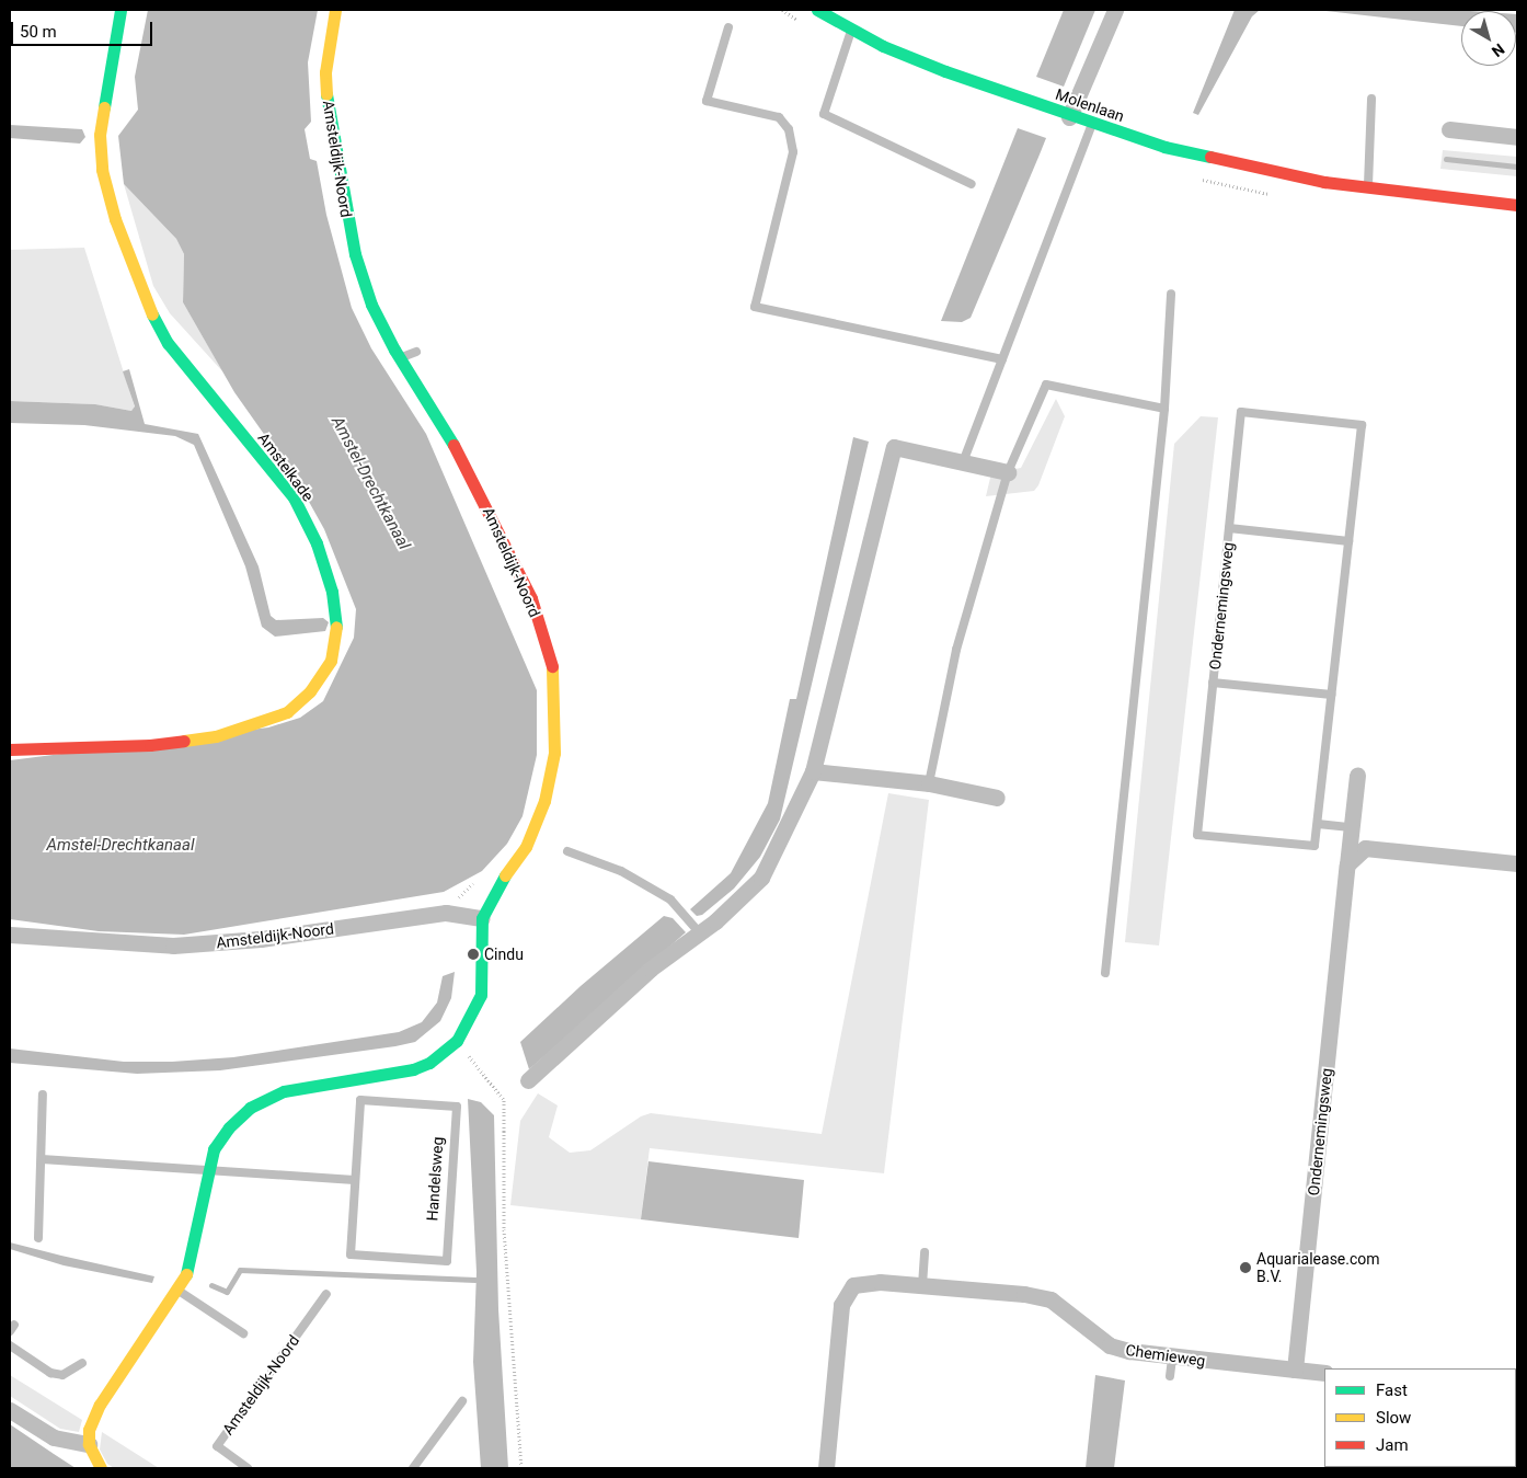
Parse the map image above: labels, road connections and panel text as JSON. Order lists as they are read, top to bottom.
{
  "streets": {
    "street": [
      "Molenlaan",
      "Amsteldijk-Noord",
      "Amstelkade",
      "Ondernemingsweg",
      "Chemieweg"
    ],
    "lane": ["Handelsweg"]
  },
  "crossings": [
    ["Ondernemingsweg", "Chemieweg"]
  ],
  "water": ["Amstel-Drechtkanaal"],
  "places": ["Cindu", "Aquarialease.com B.V."],
  "legend": ["Fast", "Slow", "Jam"],
  "scale_bar": "50 m",
  "north": "bottom right"
}
